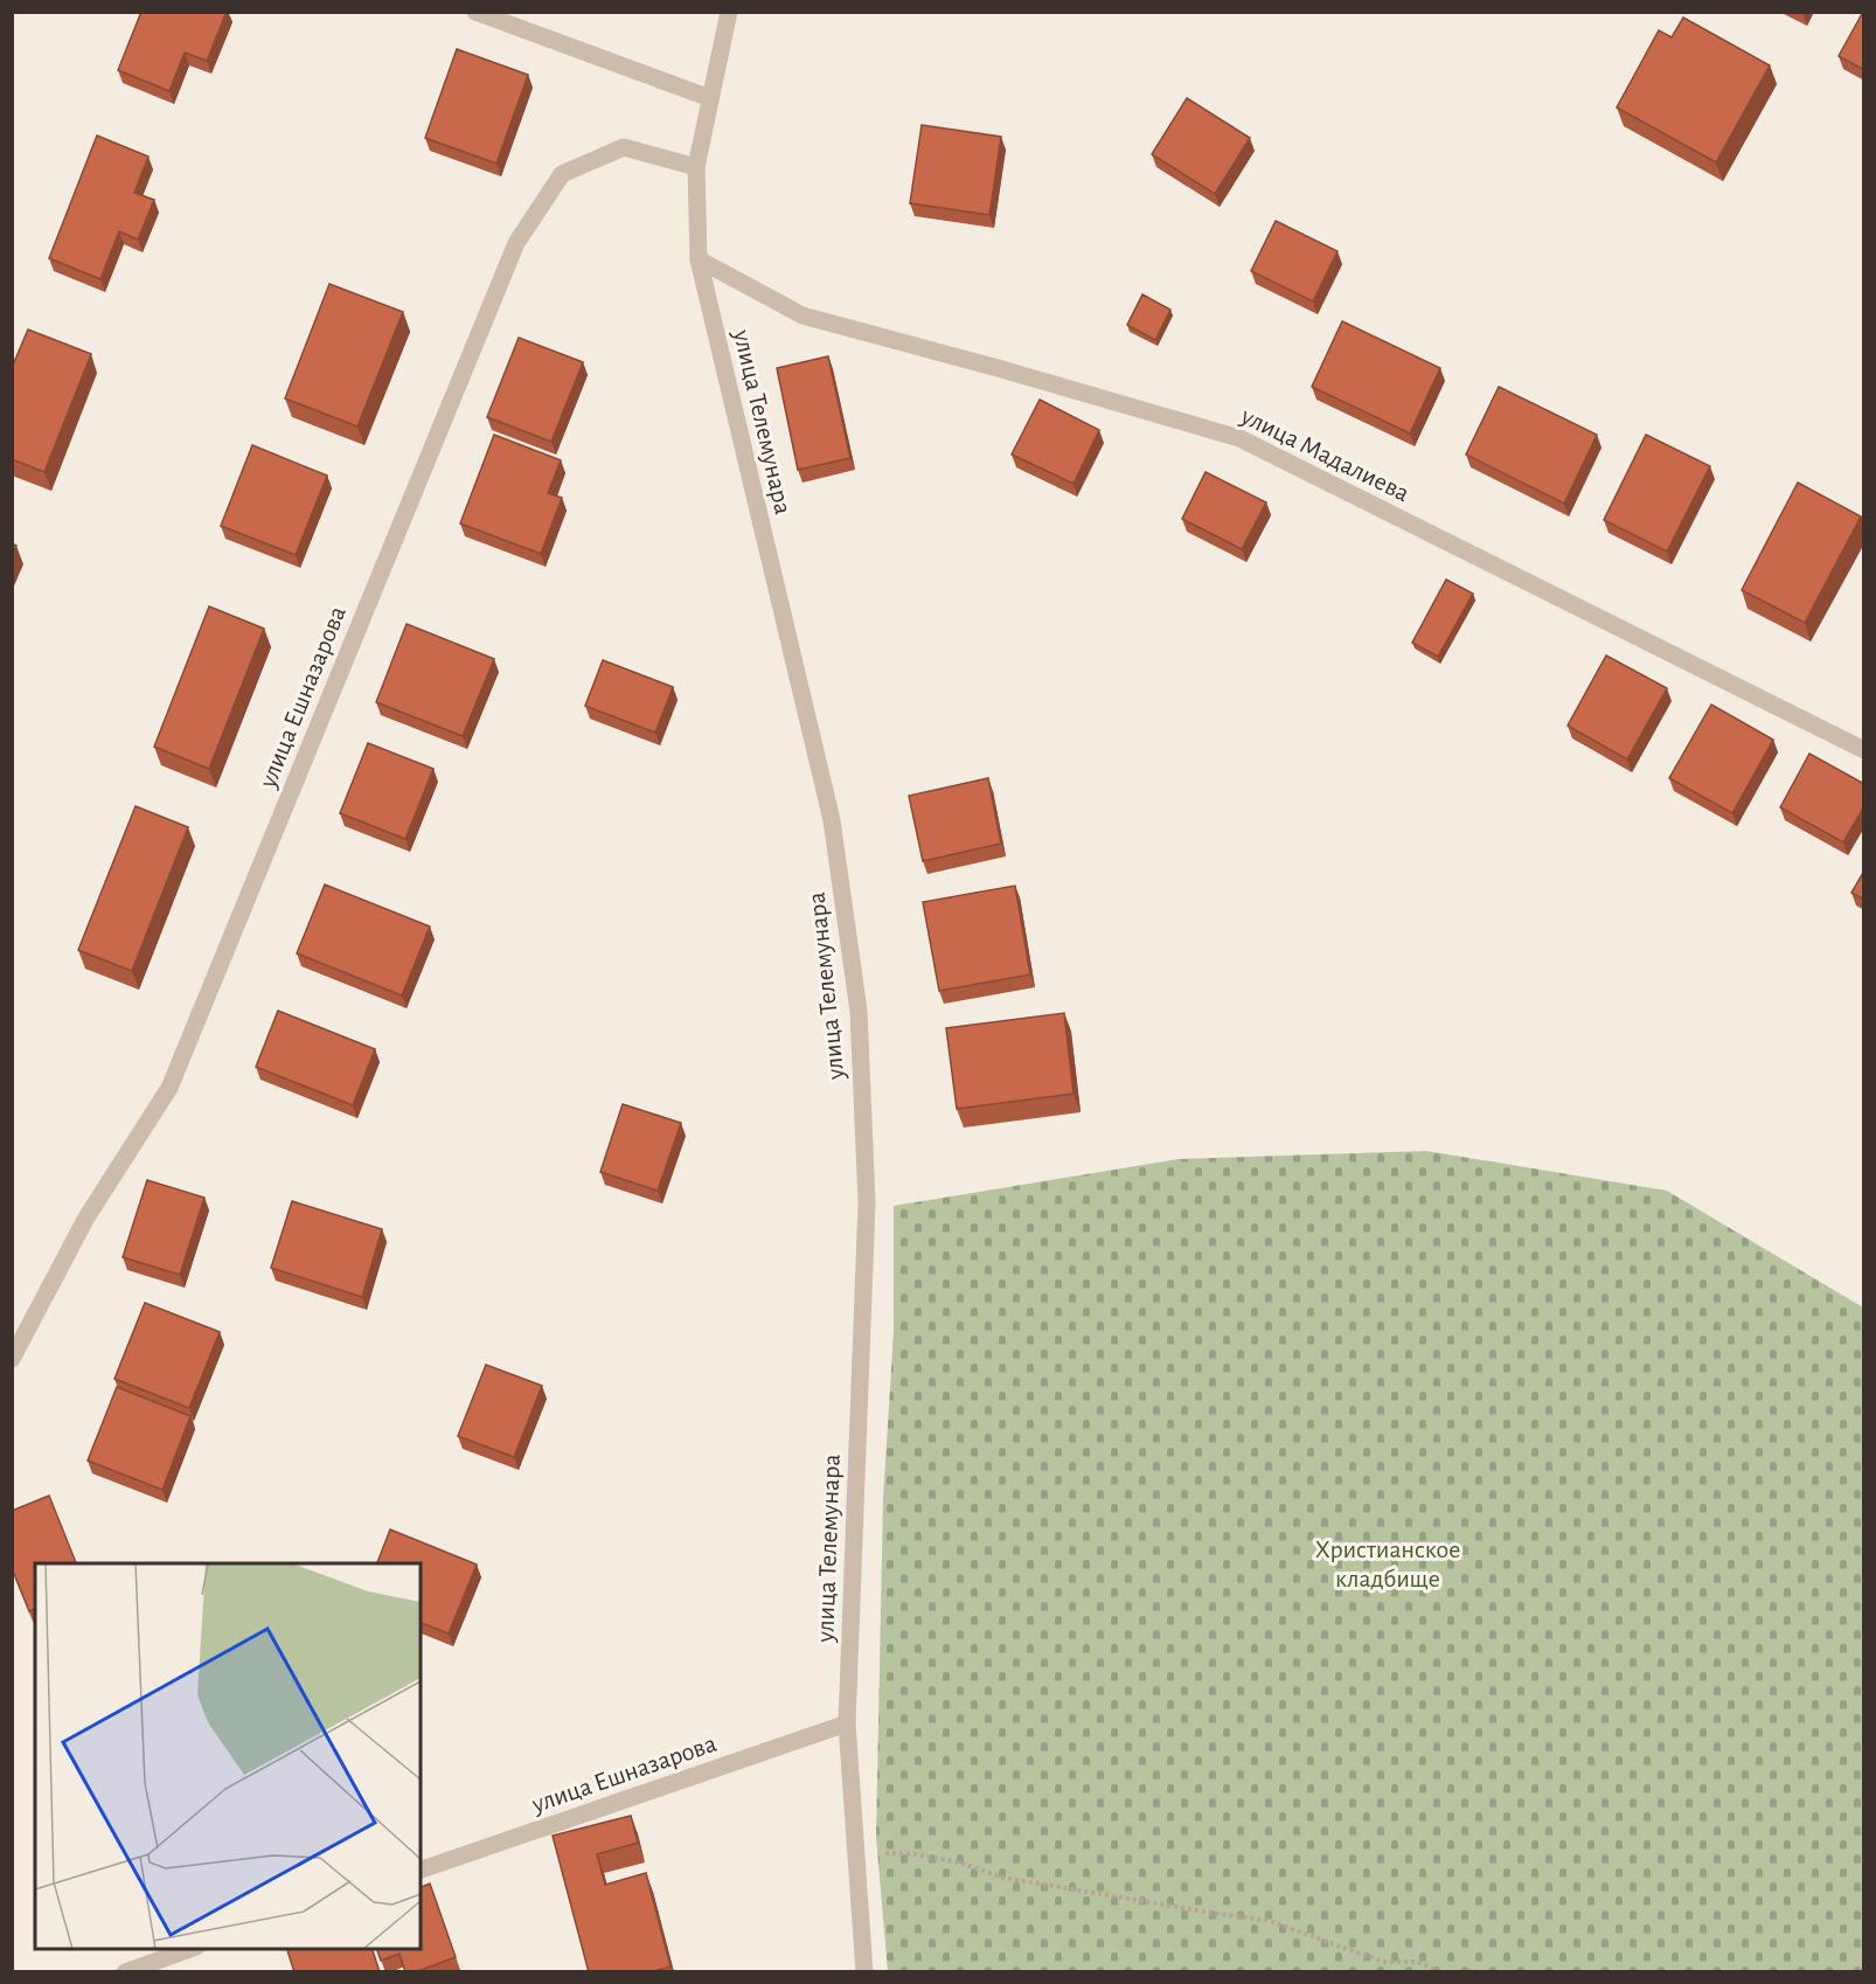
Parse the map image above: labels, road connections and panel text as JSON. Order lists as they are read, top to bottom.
{
  "streets": {
    "street": ["улица Телемунара", "улица Мадалиева", "улица Ешназарова"]
  },
  "crossings": [
    ["улица Телемунара", "улица Мадалиева"],
    ["улица Телемунара", "улица Ешназарова"]
  ],
  "parks": ["Христианское кладбище"]
}
